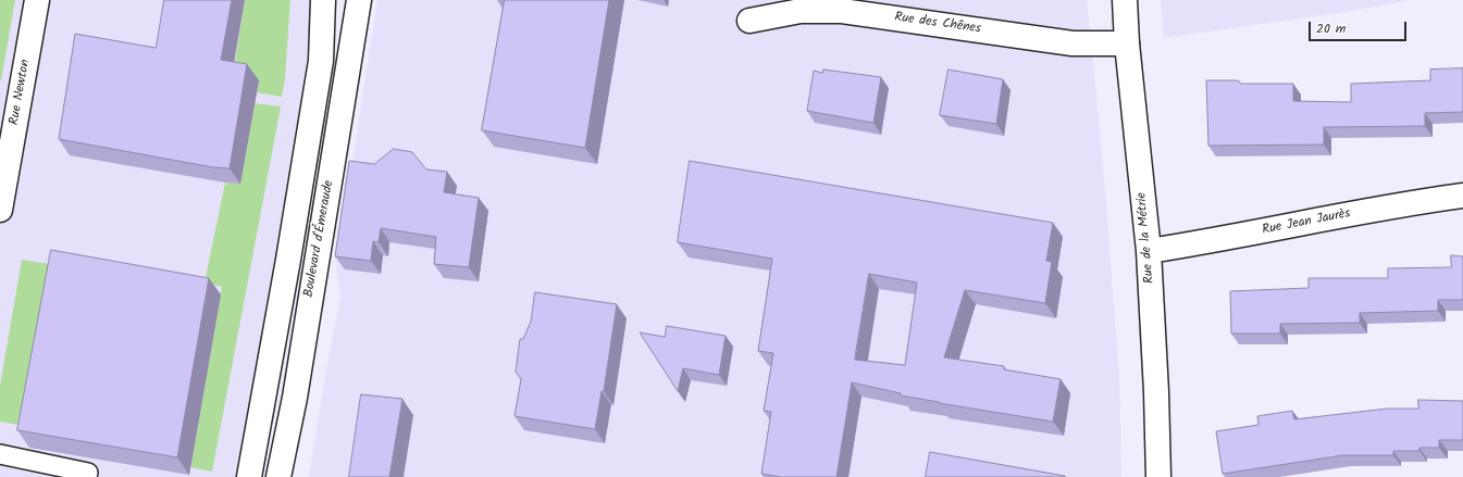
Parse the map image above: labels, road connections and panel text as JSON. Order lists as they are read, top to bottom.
{
  "streets": {
    "street": [
      "Rue des Chênes",
      "Rue Newton",
      "Rue Jean Jaurès",
      "Rue de la Métrie",
      "Boulevard d'Émeraude"
    ]
  },
  "crossings": [
    ["Rue des Chênes", "Rue de la Métrie"],
    ["Rue Jean Jaurès", "Rue de la Métrie"]
  ],
  "scale_bar": "20 m"
}
